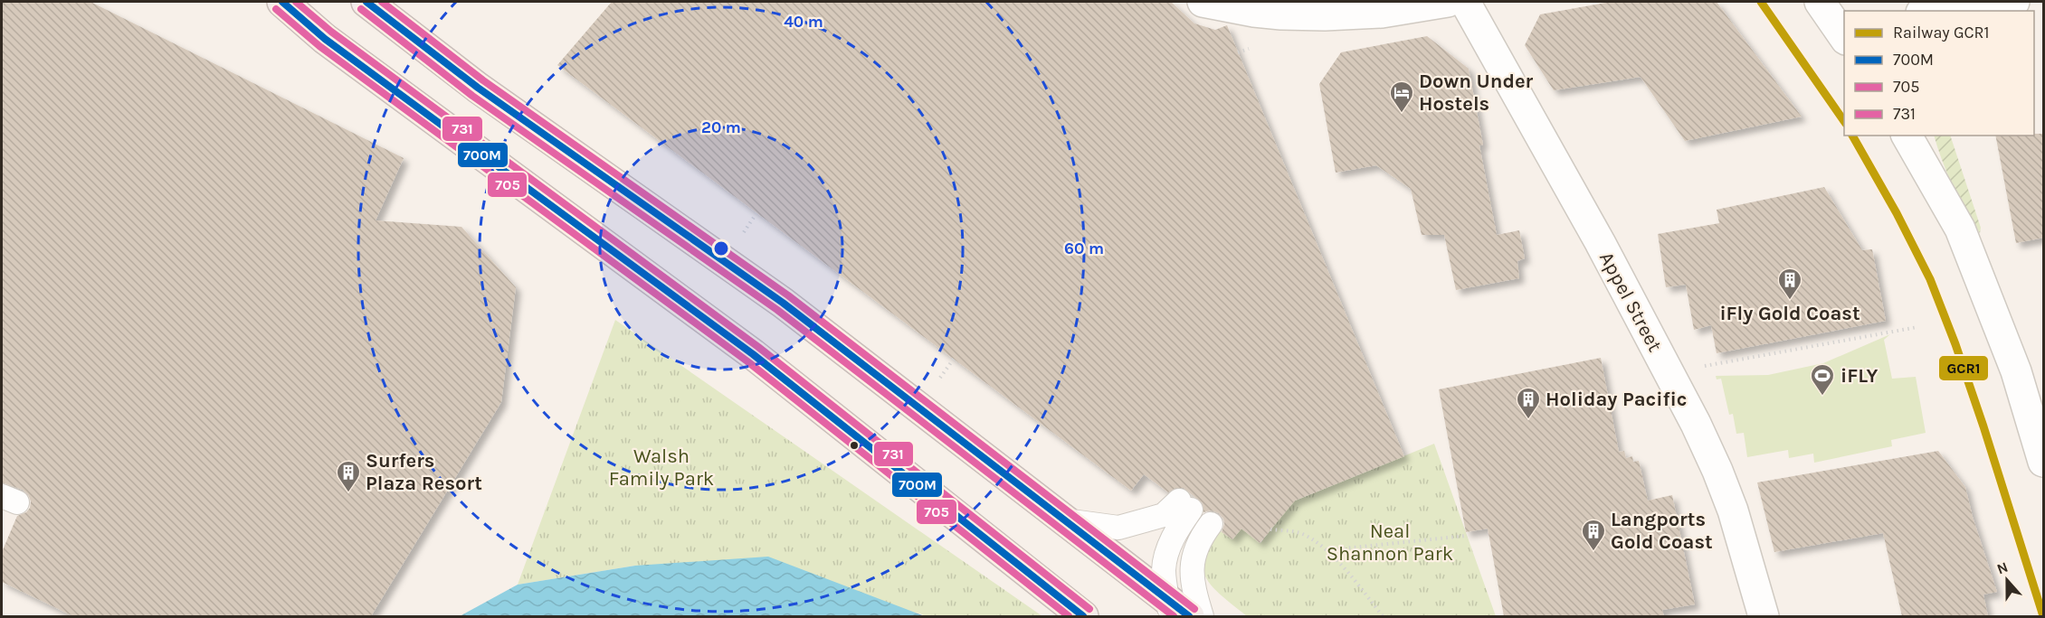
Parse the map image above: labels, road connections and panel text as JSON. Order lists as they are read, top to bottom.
{
  "streets": {
    "street": ["Appel Street"]
  },
  "parks": ["Walsh Family Park", "Neal Shannon Park"],
  "places": {
    "hotel": ["Down Under Hostels"],
    "building": [
      "iFly Gold Coast",
      "Holiday Pacific",
      "Surfers Plaza Resort",
      "Langports Gold Coast"
    ],
    "sports": ["iFLY"]
  },
  "lines": [
    "rail line GCR1",
    "transit line 700M",
    "transit line 731",
    "transit line 705"
  ],
  "legend": [
    "Railway GCR1",
    "700M",
    "705",
    "731"
  ],
  "north": "top",
  "rings": ["40 m", "20 m", "60 m"]
}
